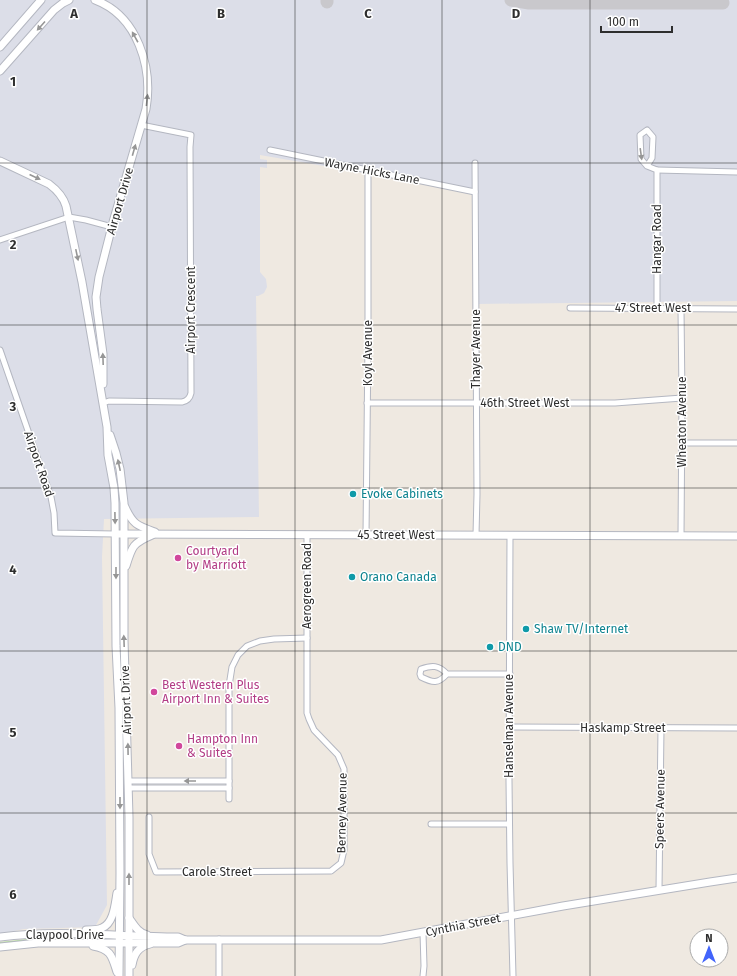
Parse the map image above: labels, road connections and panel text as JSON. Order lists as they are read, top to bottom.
{
  "streets": {
    "main road": [
      "Airport Drive",
      "45 Street West",
      "Cynthia Street",
      "Claypool Drive"
    ],
    "street": [
      "Wayne Hicks Lane",
      "Hangar Road",
      "47 Street West",
      "Airport Crescent",
      "Thayer Avenue",
      "Koyl Avenue",
      "46th Street West",
      "Wheaton Avenue",
      "Airport Road",
      "Aerogreen Road",
      "Hanselman Avenue",
      "Haskamp Street",
      "Speers Avenue",
      "Berney Avenue",
      "Carole Street"
    ]
  },
  "crossings": [
    ["Wayne Hicks Lane", "Thayer Avenue"],
    ["Wayne Hicks Lane", "Koyl Avenue"],
    ["Airport Drive", "Airport Crescent"],
    ["Airport Drive", "45 Street West"],
    ["Airport Drive", "Cynthia Street"],
    ["Airport Drive", "Claypool Drive"],
    ["Hangar Road", "47 Street West"],
    ["47 Street West", "Wheaton Avenue"],
    ["Thayer Avenue", "46th Street West"],
    ["Thayer Avenue", "45 Street West"],
    ["Koyl Avenue", "46th Street West"],
    ["Koyl Avenue", "45 Street West"],
    ["46th Street West", "Wheaton Avenue"],
    ["Wheaton Avenue", "45 Street West"],
    ["Airport Road", "45 Street West"],
    ["45 Street West", "Aerogreen Road"],
    ["45 Street West", "Hanselman Avenue"],
    ["Aerogreen Road", "Berney Avenue"],
    ["Hanselman Avenue", "Haskamp Street"],
    ["Hanselman Avenue", "Cynthia Street"],
    ["Haskamp Street", "Speers Avenue"],
    ["Speers Avenue", "Cynthia Street"],
    ["Berney Avenue", "Carole Street"],
    ["Cynthia Street", "Claypool Drive"]
  ],
  "places": [
    "Evoke Cabinets",
    "Courtyard by Marriott",
    "Orano Canada",
    "Shaw TV/Internet",
    "DND",
    "Best Western Plus Airport Inn & Suites",
    "Hampton Inn & Suites"
  ],
  "scale_bar": "100 m",
  "north": "top",
  "grid": {
    "columns": [
      "A",
      "B",
      "C",
      "D"
    ],
    "rows": [
      "1",
      "2",
      "3",
      "4",
      "5",
      "6"
    ]
  }
}
